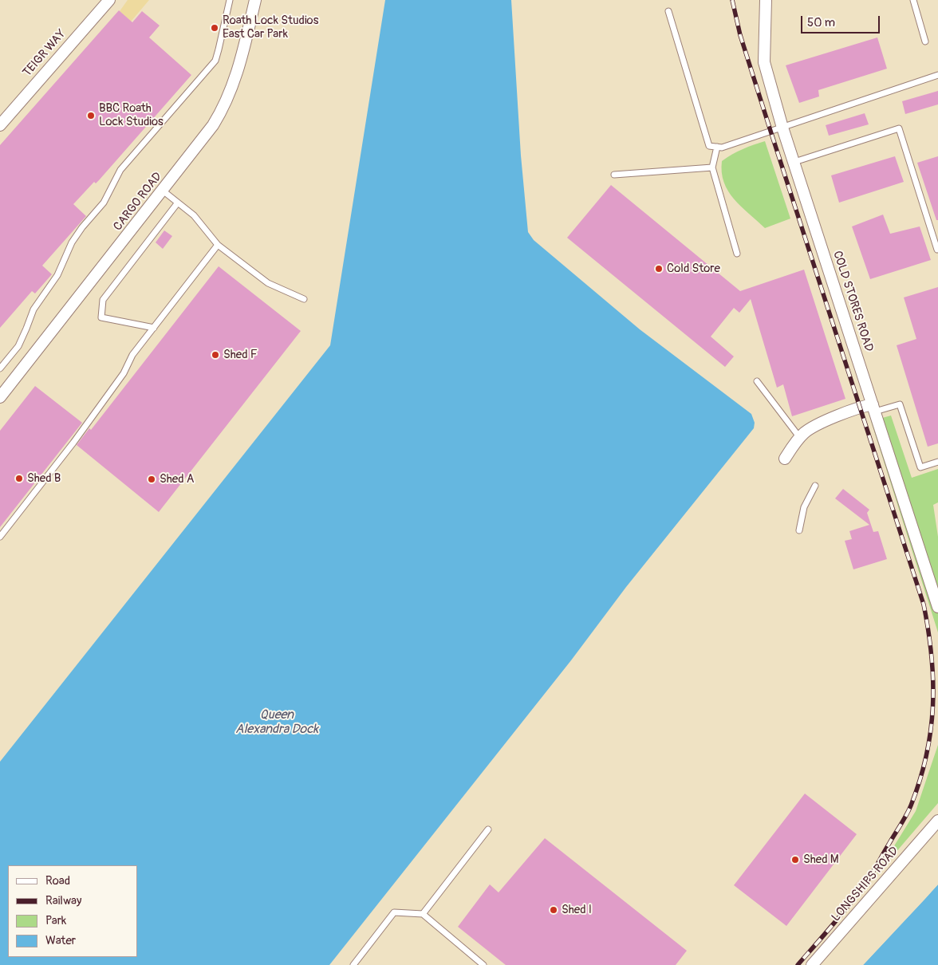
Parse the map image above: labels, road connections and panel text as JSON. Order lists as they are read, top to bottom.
{
  "streets": {
    "street": [
      "TEIGR WAY",
      "CARGO ROAD",
      "COLD STORES ROAD",
      "LONGSHIPS ROAD"
    ]
  },
  "water": ["Queen Alexandra Dock"],
  "places": [
    "Roath Lock Studios East Car Park",
    "BBC Roath Lock Studios",
    "Cold Store",
    "Shed F",
    "Shed B",
    "Shed A",
    "Shed M",
    "Shed I"
  ],
  "legend": [
    "Road",
    "Railway",
    "Park",
    "Water"
  ],
  "scale_bar": "50 m"
}
